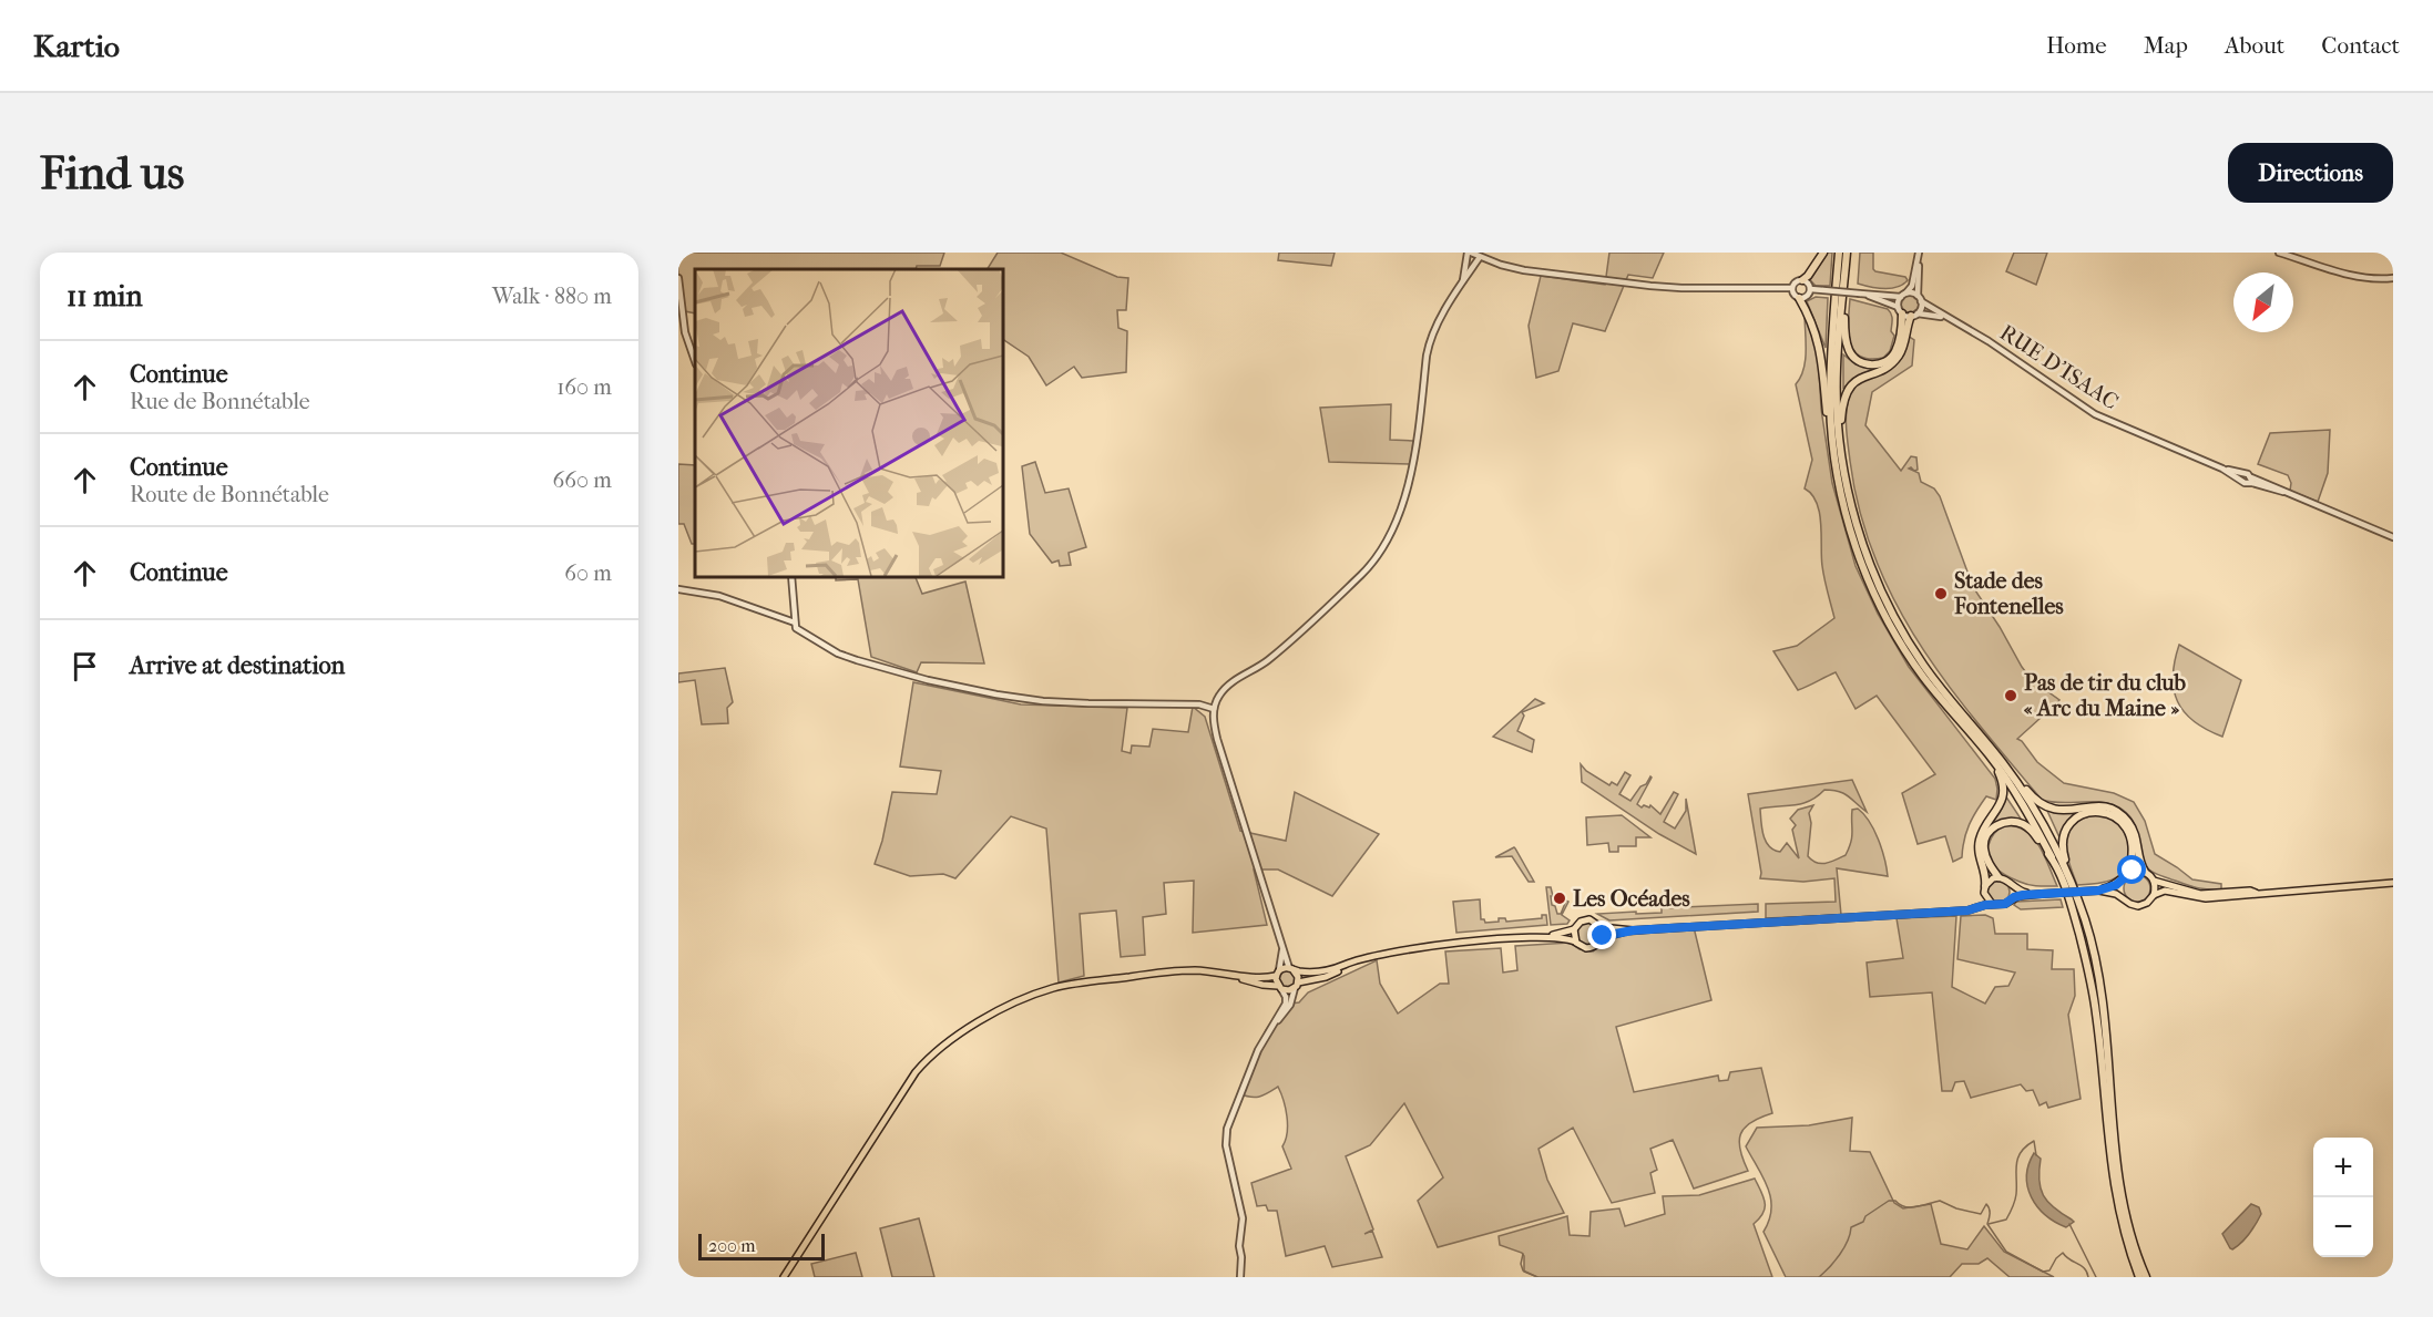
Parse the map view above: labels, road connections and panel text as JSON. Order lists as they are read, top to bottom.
{
  "streets": {
    "street": ["RUE D'ISAAC"]
  },
  "places": ["Stade des Fontenelles", "Pas de tir du club « Arc du Maine »", "Les Océades"],
  "scale_bar": "200 m",
  "north": "bottom left",
  "page": {
    "header": "Kartio",
    "nav": [
      "Home",
      "Map",
      "About",
      "Contact"
    ],
    "buttons": "Directions",
    "title": "Find us",
    "heading": ["11 min", "Walk · 880 m"],
    "list": [
      ["Continue", "Rue de Bonnétable", "160 m"],
      ["Continue", "Route de Bonnétable", "660 m"],
      ["Continue", "60 m"],
      "Arrive at destination"
    ],
    "map_buttons": ["+", "−"],
    "scale": "200 m"
  }
}
